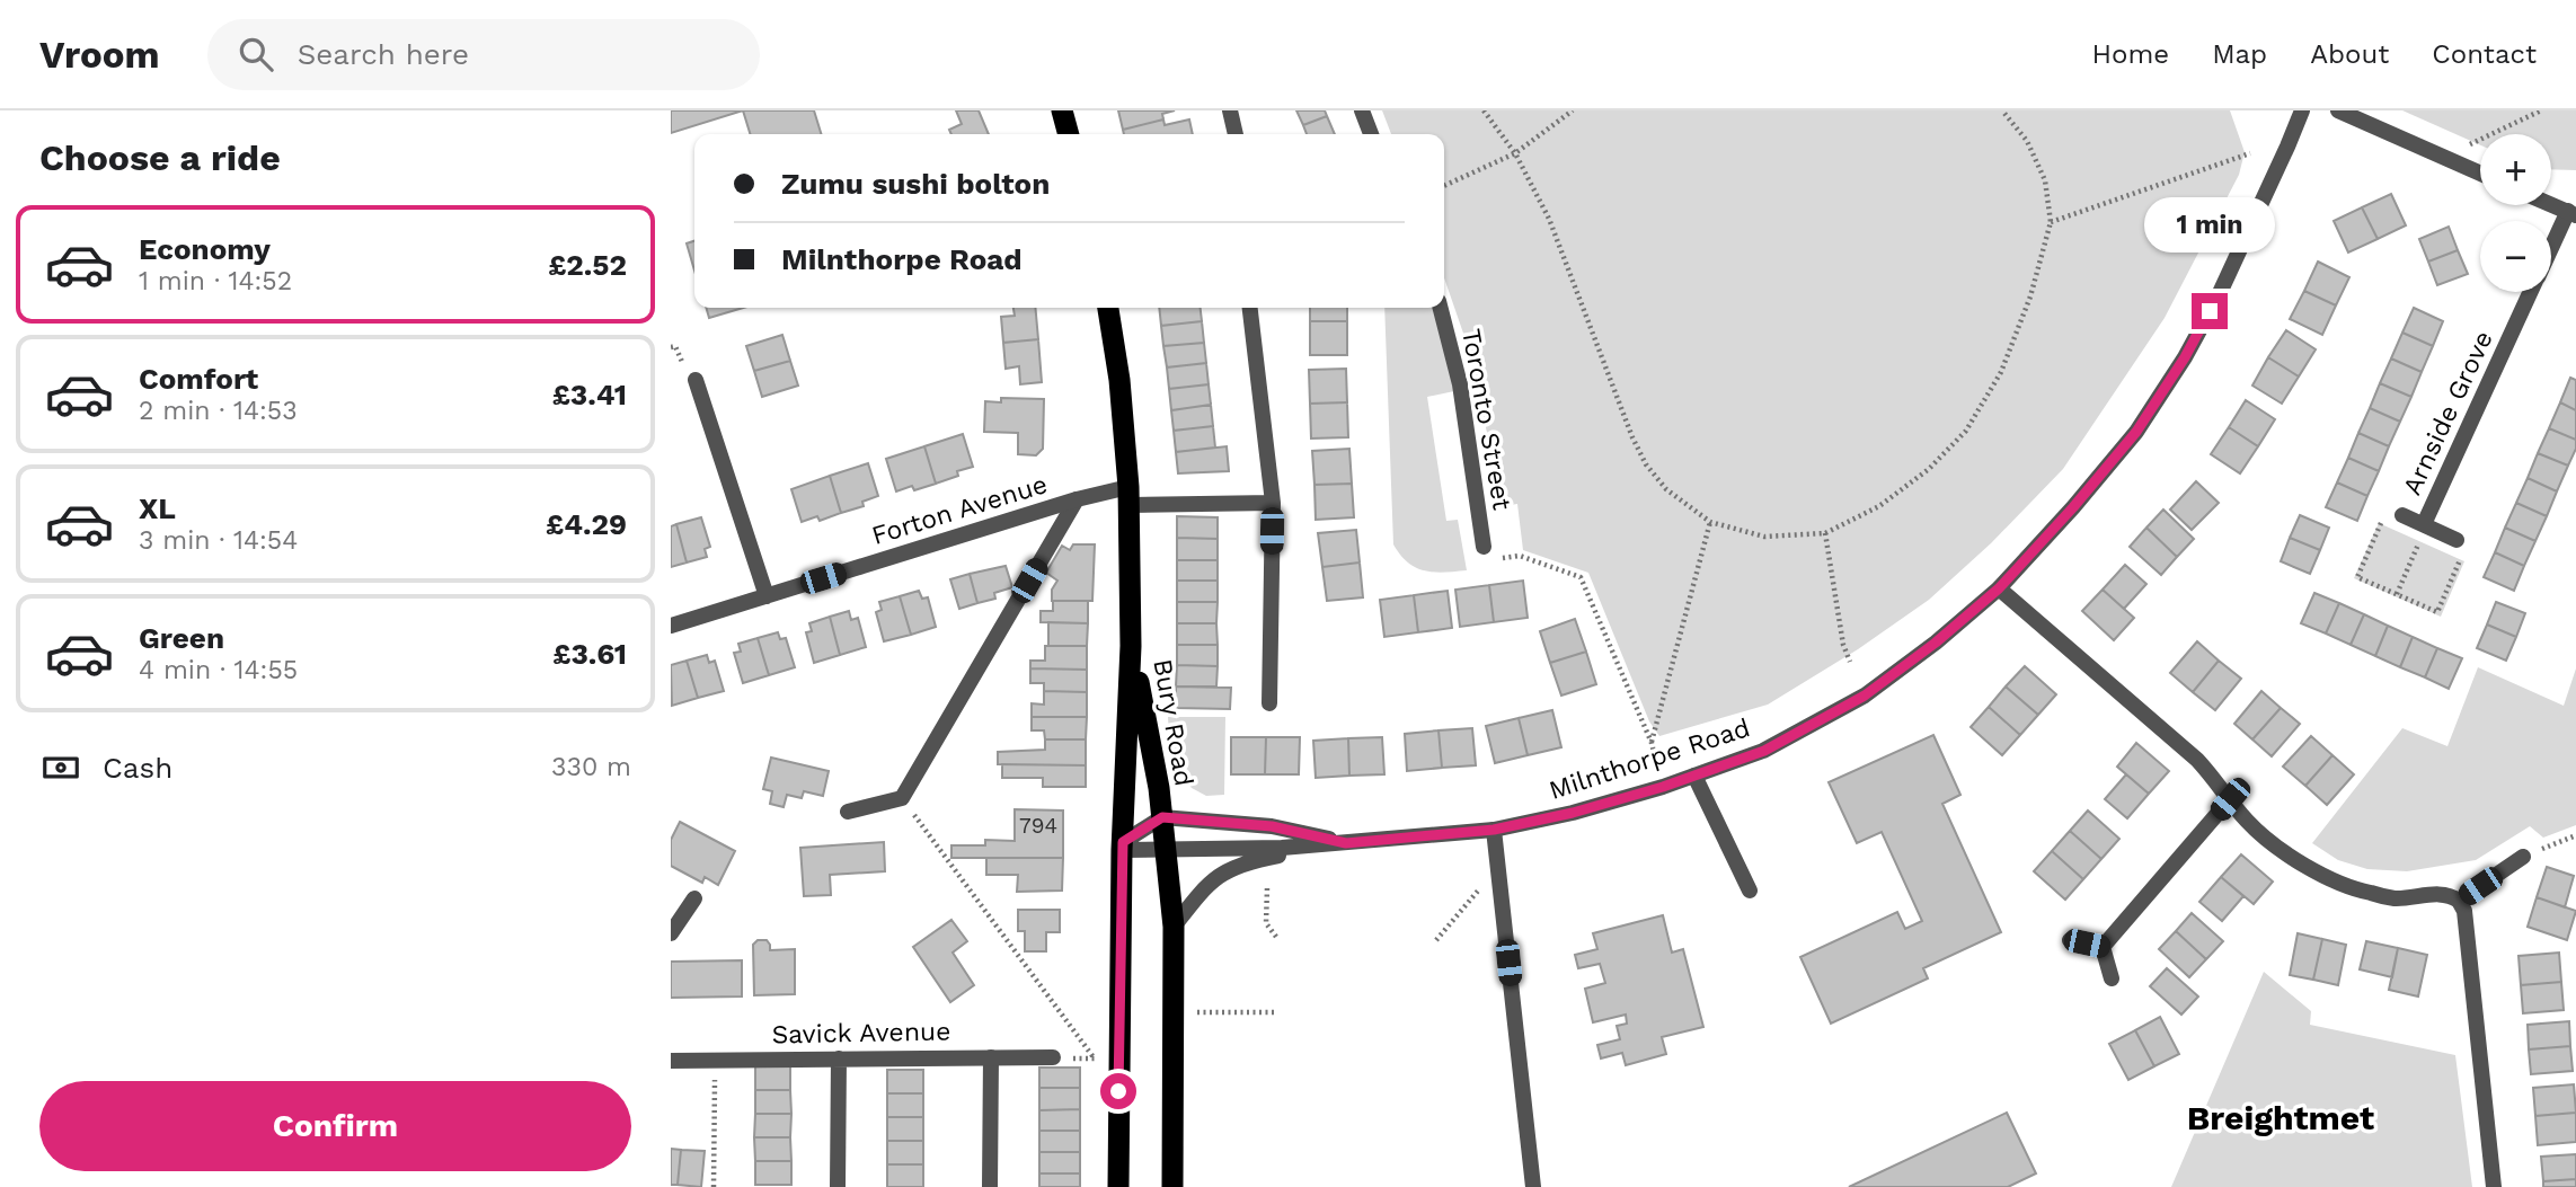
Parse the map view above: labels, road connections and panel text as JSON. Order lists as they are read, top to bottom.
{
  "streets": {
    "highway": ["Bury Road"],
    "street": [
      "Arnside Grove",
      "Toronto Street",
      "Forton Avenue",
      "Milnthorpe Road",
      "Savick Avenue"
    ]
  },
  "crossings": [
    ["Forton Avenue", "Bury Road"],
    ["Bury Road", "Milnthorpe Road"]
  ],
  "districts": ["Breightmet"],
  "house_numbers": ["794"],
  "page": {
    "header": "Vroom",
    "search": "Search here",
    "nav": [
      "Home",
      "Map",
      "About",
      "Contact"
    ],
    "heading": "Choose a ride",
    "map_buttons": ["+", "−"],
    "banner": ["Zumu sushi bolton", "Milnthorpe Road"],
    "bubble": "1 min",
    "list": [
      {
        "name": "Economy",
        "note": "1 min · 14:52",
        "value": "£2.52"
      },
      {
        "name": "Comfort",
        "note": "2 min · 14:53",
        "value": "£3.41"
      },
      {
        "name": "XL",
        "note": "3 min · 14:54",
        "value": "£4.29"
      },
      {
        "name": "Green",
        "note": "4 min · 14:55",
        "value": "£3.61"
      }
    ],
    "pay": ["Cash", "330 m"],
    "buttons": "Confirm"
  }
}
